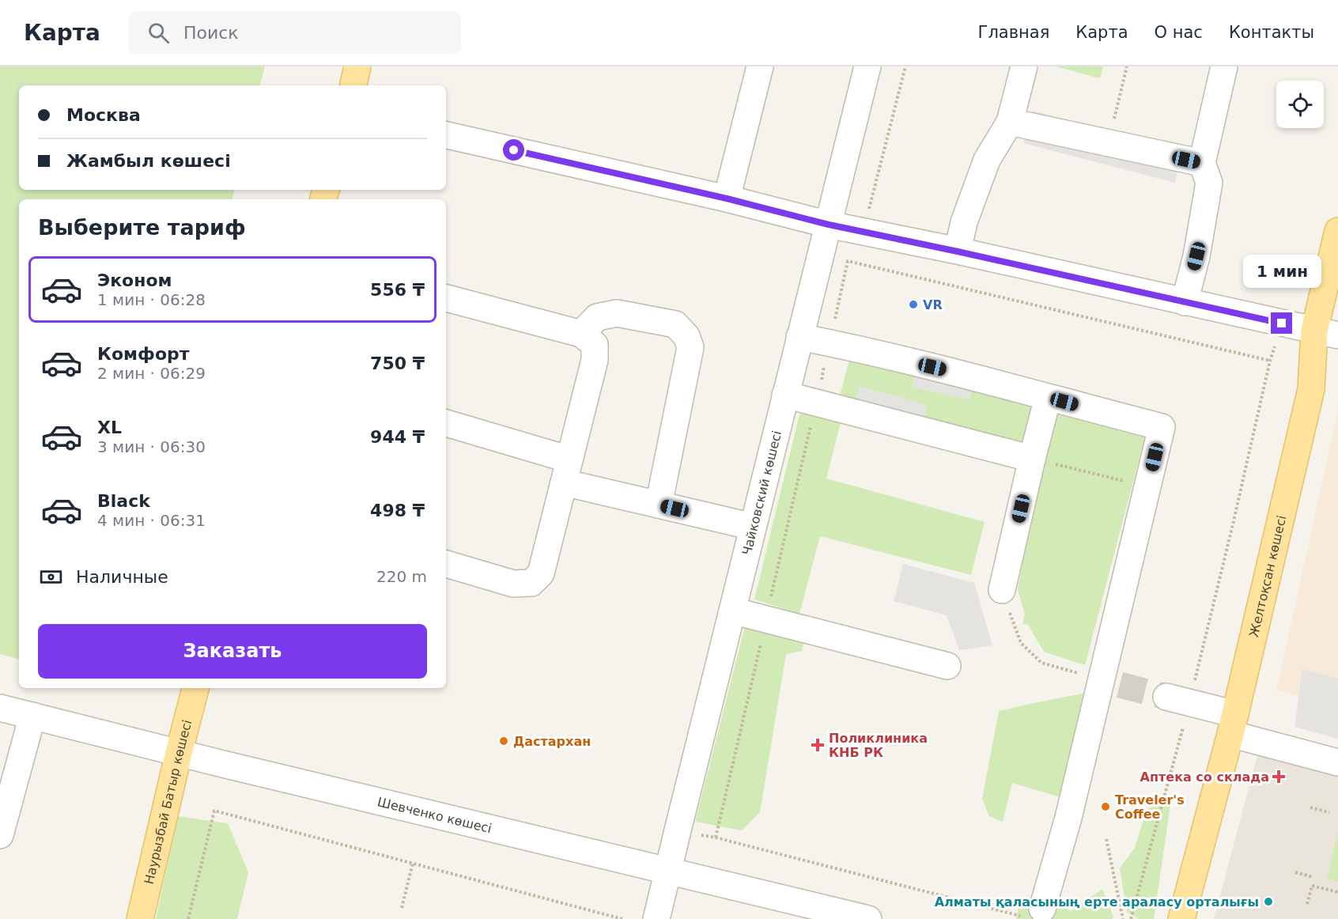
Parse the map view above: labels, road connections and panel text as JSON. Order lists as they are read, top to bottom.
{
  "streets": {
    "main road": ["Желтоқсан көшесі", "Наурызбай Батыр көшесі"],
    "street": ["Чайковский көшесі", "Шевченко көшесі"]
  },
  "crossings": [
    ["Чайковский көшесі", "Шевченко көшесі"],
    ["Наурызбай Батыр көшесі", "Шевченко көшесі"]
  ],
  "places": {
    "other": [
      "VR",
      "Дастархан",
      "Traveler's Coffee",
      "Алматы қаласының ерте араласу орталығы"
    ],
    "health": ["Поликлиника КНБ РК", "Аптека со склада"]
  },
  "page": {
    "header": "Карта",
    "search": "Поиск",
    "nav": [
      "Главная",
      "Карта",
      "О нас",
      "Контакты"
    ],
    "banner": ["Москва", "Жамбыл көшесі"],
    "heading": "Выберите тариф",
    "bubble": "1 мин",
    "list": [
      {
        "name": "Эконом",
        "note": "1 мин · 06:28",
        "value": "556 ₸"
      },
      {
        "name": "Комфорт",
        "note": "2 мин · 06:29",
        "value": "750 ₸"
      },
      {
        "name": "XL",
        "note": "3 мин · 06:30",
        "value": "944 ₸"
      },
      {
        "name": "Black",
        "note": "4 мин · 06:31",
        "value": "498 ₸"
      }
    ],
    "pay": ["Наличные", "220 m"],
    "buttons": "Заказать"
  }
}
